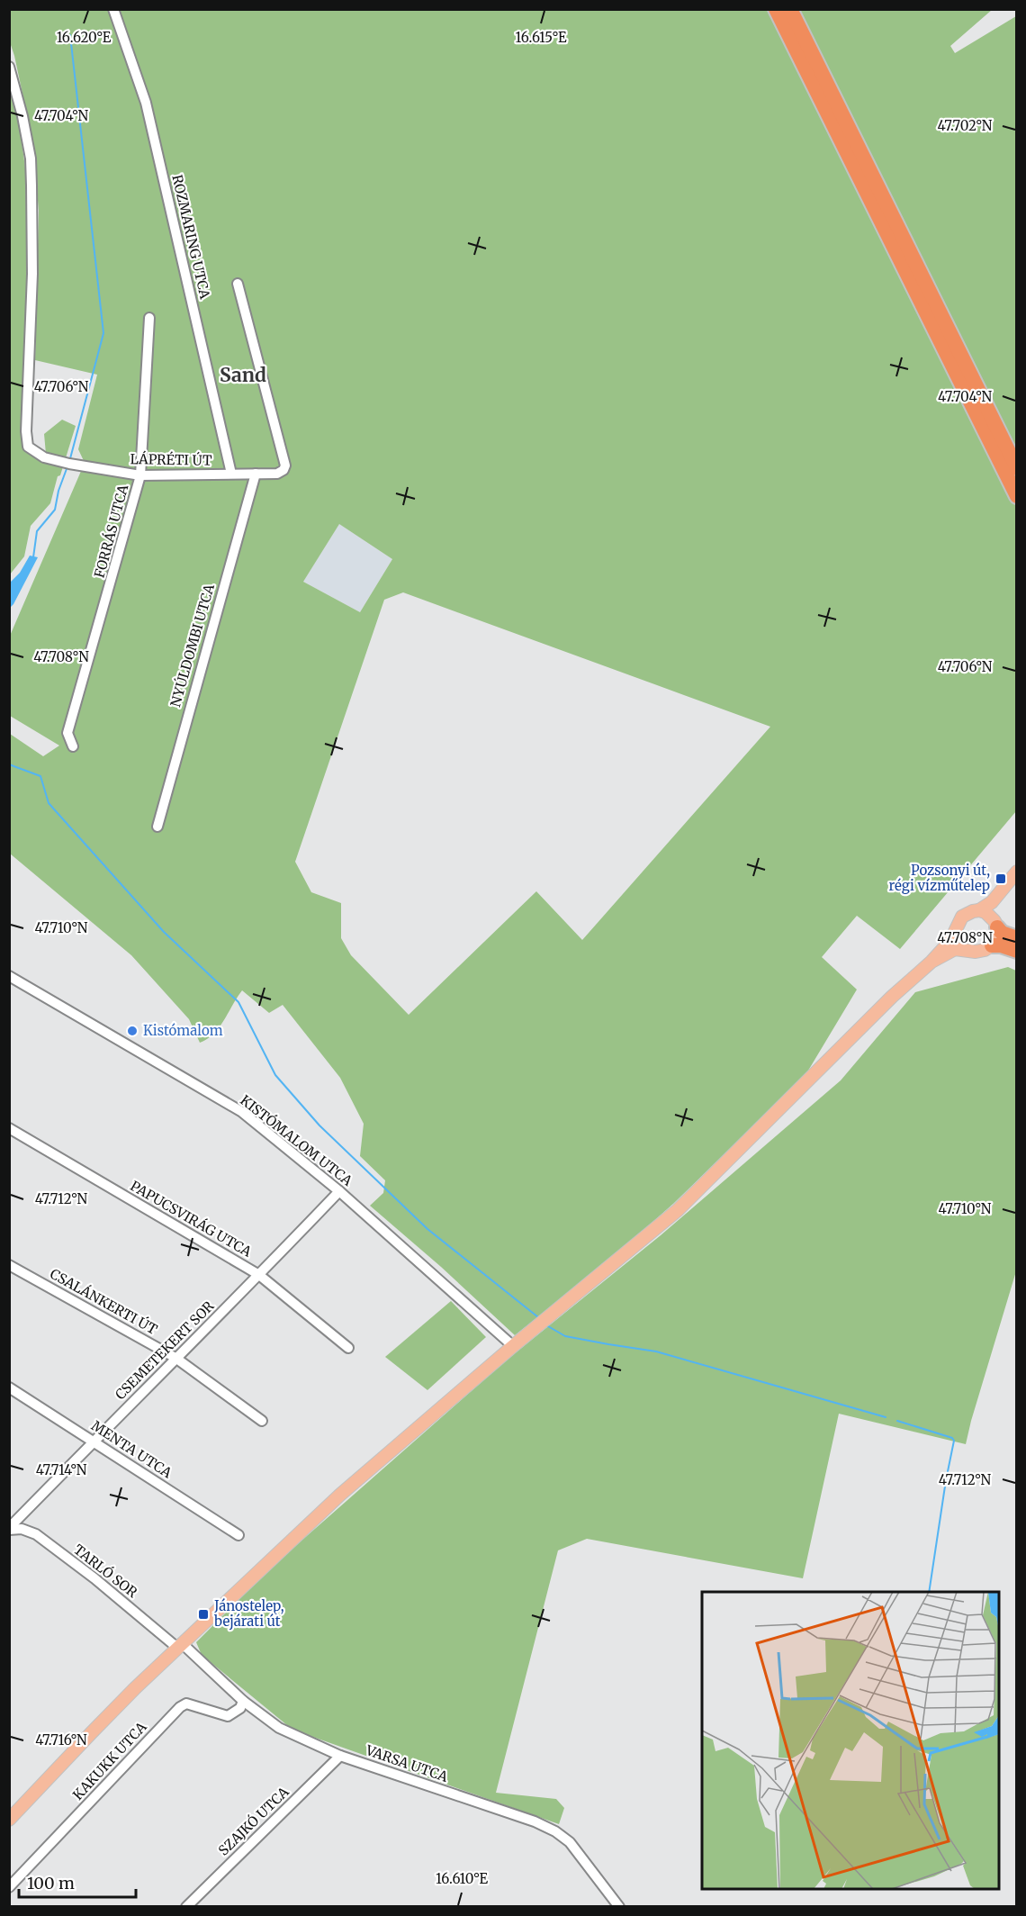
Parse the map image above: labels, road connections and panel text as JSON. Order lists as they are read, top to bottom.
{
  "streets": {
    "street": [
      "ROZMARING UTCA",
      "LÁPRÉTI ÚT",
      "FORRÁS UTCA",
      "NYÚLDOMBI UTCA",
      "KISTÓMALOM UTCA",
      "PAPUCSVIRÁG UTCA",
      "CSALÁNKERTI ÚT",
      "CSEMETEKERT SOR",
      "MENTA UTCA",
      "TARLÓ SOR",
      "KAKUKK UTCA",
      "VARSA UTCA",
      "SZAJKÓ UTCA"
    ]
  },
  "crossings": [
    ["ROZMARING UTCA", "LÁPRÉTI ÚT"],
    ["LÁPRÉTI ÚT", "FORRÁS UTCA"],
    ["LÁPRÉTI ÚT", "NYÚLDOMBI UTCA"],
    ["KISTÓMALOM UTCA", "CSEMETEKERT SOR"],
    ["PAPUCSVIRÁG UTCA", "CSEMETEKERT SOR"],
    ["CSALÁNKERTI ÚT", "CSEMETEKERT SOR"],
    ["CSEMETEKERT SOR", "MENTA UTCA"],
    ["CSEMETEKERT SOR", "TARLÓ SOR"],
    ["TARLÓ SOR", "VARSA UTCA"],
    ["KAKUKK UTCA", "VARSA UTCA"],
    ["VARSA UTCA", "SZAJKÓ UTCA"]
  ],
  "districts": ["Sand"],
  "places": {
    "transit": ["Pozsonyi út, régi vízműtelep", "Jánostelep, bejárati út"],
    "other": ["Kistómalom"]
  },
  "scale_bar": "100 m",
  "coordinates": [
    "16.620°E",
    "16.615°E",
    "47.704°N",
    "47.702°N",
    "47.706°N",
    "47.708°N",
    "47.710°N",
    "47.712°N",
    "47.714°N",
    "47.716°N",
    "16.610°E"
  ]
}
